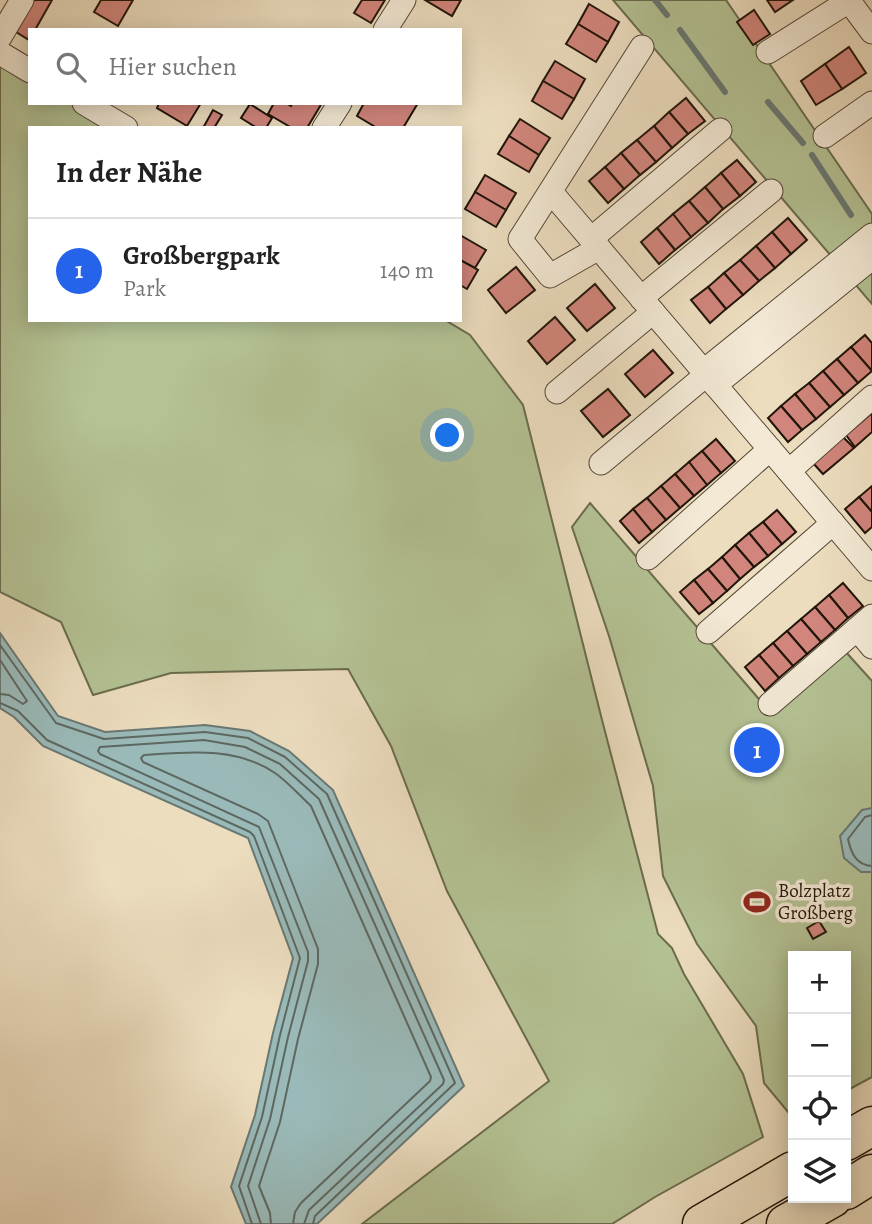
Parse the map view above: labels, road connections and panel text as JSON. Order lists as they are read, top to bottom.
{
  "places": {
    "sports": ["Bolzplatz Großberg"]
  },
  "page": {
    "search": "Hier suchen",
    "heading": "In der Nähe",
    "list": [
      {
        "mark": "1",
        "name": "Großbergpark",
        "note": "Park",
        "value": "140 m"
      }
    ],
    "pins": "1",
    "map_buttons": ["+", "−"]
  }
}
